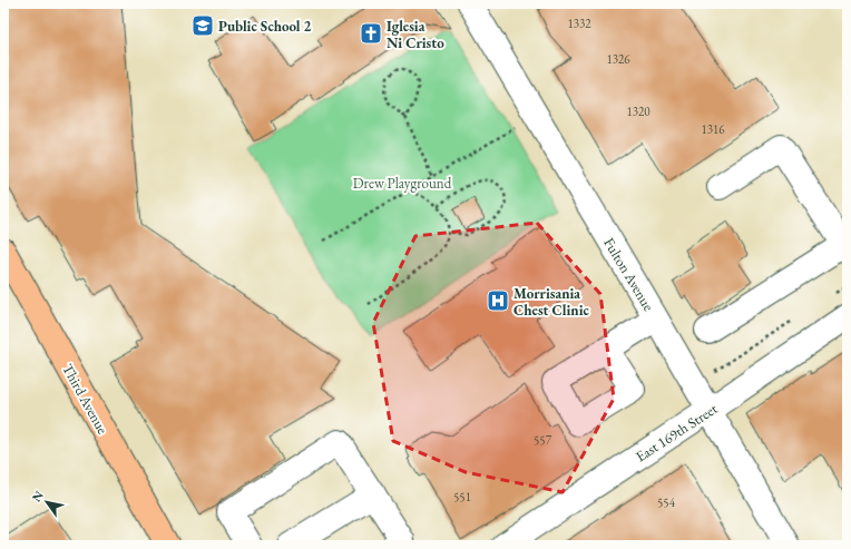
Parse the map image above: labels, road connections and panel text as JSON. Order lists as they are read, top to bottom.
{
  "streets": {
    "main road": ["Third Avenue"],
    "street": ["Fulton Avenue", "East 169th Street"]
  },
  "crossings": [
    ["Fulton Avenue", "East 169th Street"]
  ],
  "parks": ["Drew Playground"],
  "places": {
    "school or university": ["Public School 2"],
    "church": ["Iglesia Ni Cristo"],
    "hospital": ["Morrisania Chest Clinic"]
  },
  "house_numbers": [
    "1332",
    "1326",
    "1320",
    "1316",
    "557",
    "551",
    "554"
  ],
  "north": "top left"
}
